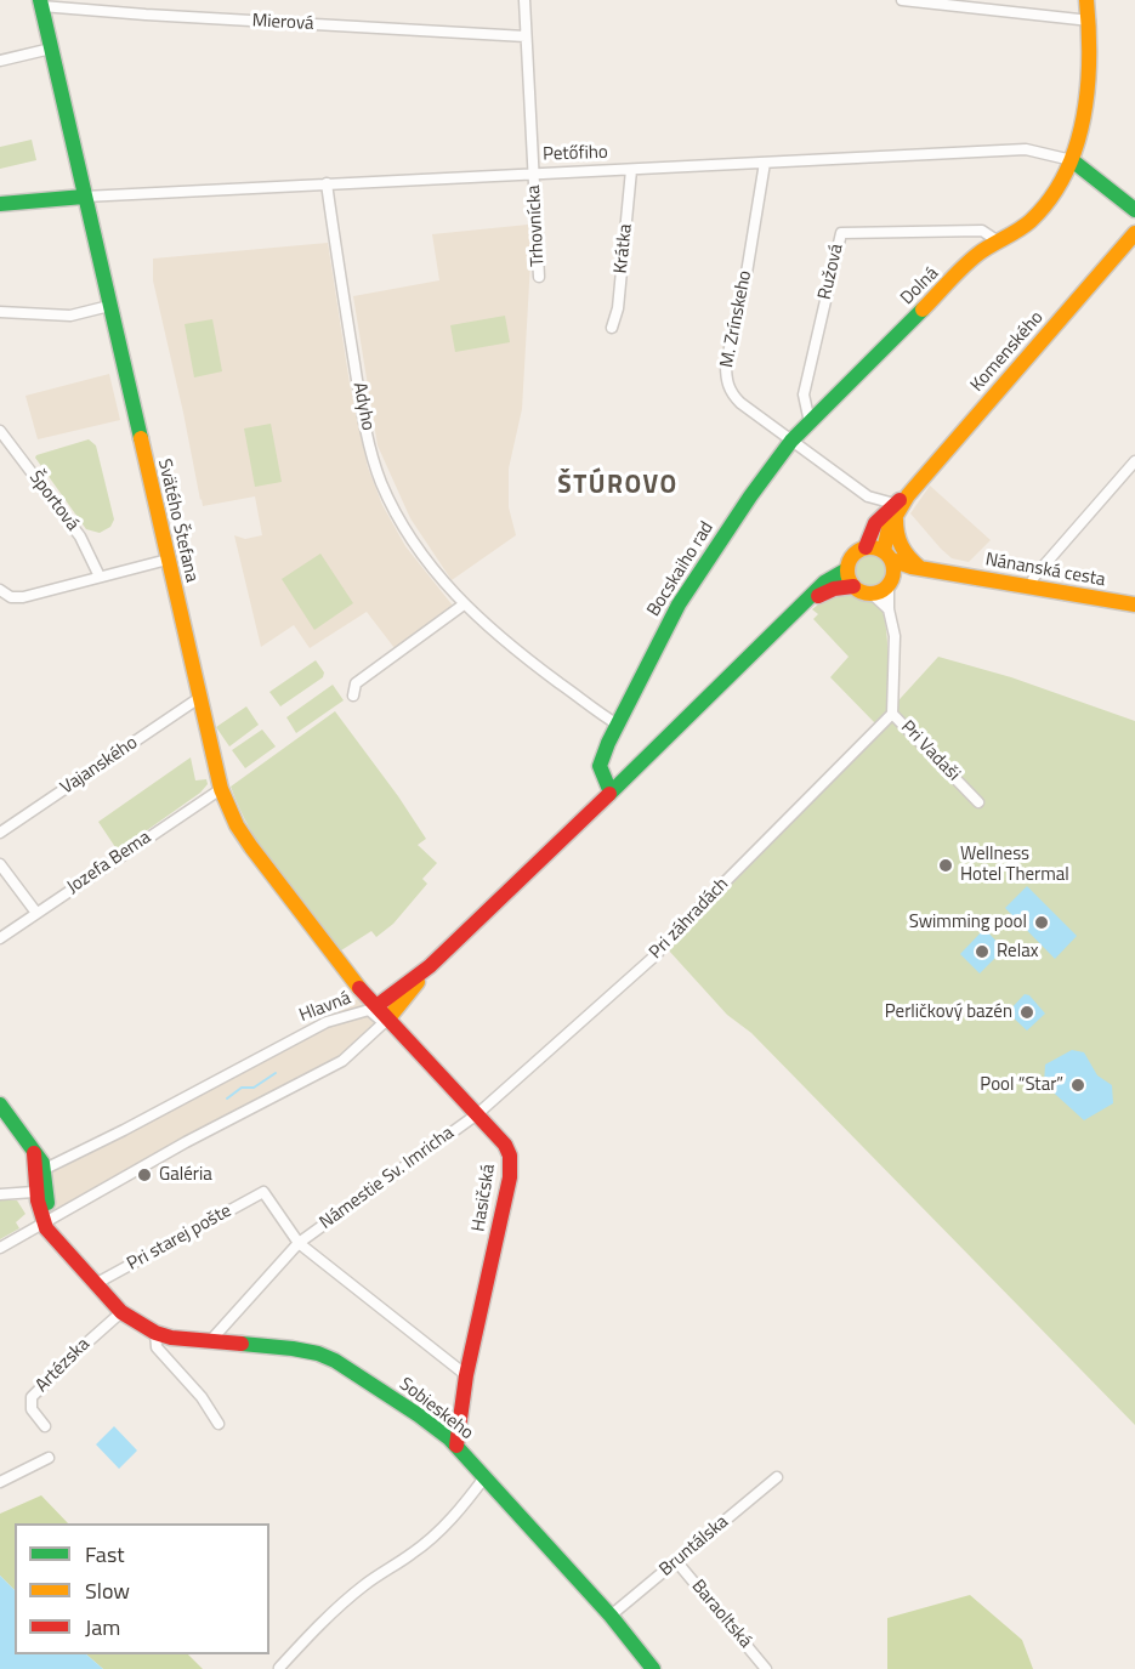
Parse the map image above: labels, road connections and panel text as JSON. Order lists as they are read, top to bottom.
{
  "streets": {
    "street": [
      "Mierová",
      "Petőfiho",
      "Trhovnícka",
      "Krátka",
      "Ružová",
      "Dolná",
      "M. Zrínskeho",
      "Komenského",
      "Adyho",
      "Športová",
      "Svätého Štefana",
      "Bocskaiho rad",
      "Nánanská cesta",
      "Pri Vadaši",
      "Vajanského",
      "Jozefa Bema",
      "Pri záhradách",
      "Hlavná",
      "Námestie Sv. Imricha",
      "Hasičská",
      "Pri starej pošte",
      "Artézska",
      "Sobieskeho",
      "Bruntálska",
      "Baraoltská"
    ]
  },
  "crossings": [
    ["Mierová", "Trhovnícka"],
    ["Mierová", "Svätého Štefana"],
    ["Petőfiho", "Trhovnícka"],
    ["Petőfiho", "Krátka"],
    ["Petőfiho", "Dolná"],
    ["Petőfiho", "M. Zrínskeho"],
    ["Petőfiho", "Adyho"],
    ["Petőfiho", "Svätého Štefana"],
    ["Ružová", "Dolná"],
    ["Dolná", "M. Zrínskeho"],
    ["Dolná", "Bocskaiho rad"],
    ["M. Zrínskeho", "Bocskaiho rad"],
    ["Adyho", "Bocskaiho rad"],
    ["Svätého Štefana", "Vajanského"],
    ["Svätého Štefana", "Jozefa Bema"],
    ["Svätého Štefana", "Hlavná"],
    ["Svätého Štefana", "Hasičská"],
    ["Nánanská cesta", "Pri Vadaši"],
    ["Nánanská cesta", "Hlavná"],
    ["Pri Vadaši", "Pri záhradách"],
    ["Pri Vadaši", "Hlavná"],
    ["Pri záhradách", "Námestie Sv. Imricha"],
    ["Pri záhradách", "Hasičská"],
    ["Hlavná", "Hasičská"],
    ["Hlavná", "Sobieskeho"],
    ["Námestie Sv. Imricha", "Hasičská"],
    ["Námestie Sv. Imricha", "Pri starej pošte"],
    ["Námestie Sv. Imricha", "Sobieskeho"],
    ["Hasičská", "Sobieskeho"],
    ["Pri starej pošte", "Sobieskeho"],
    ["Artézska", "Sobieskeho"],
    ["Sobieskeho", "Bruntálska"],
    ["Bruntálska", "Baraoltská"]
  ],
  "districts": ["ŠTÚROVO"],
  "places": [
    "Wellness Hotel Thermal",
    "Swimming pool",
    "Relax",
    "Perličkový bazén",
    "Pool “Star”",
    "Galéria"
  ],
  "legend": ["Fast", "Slow", "Jam"]
}
